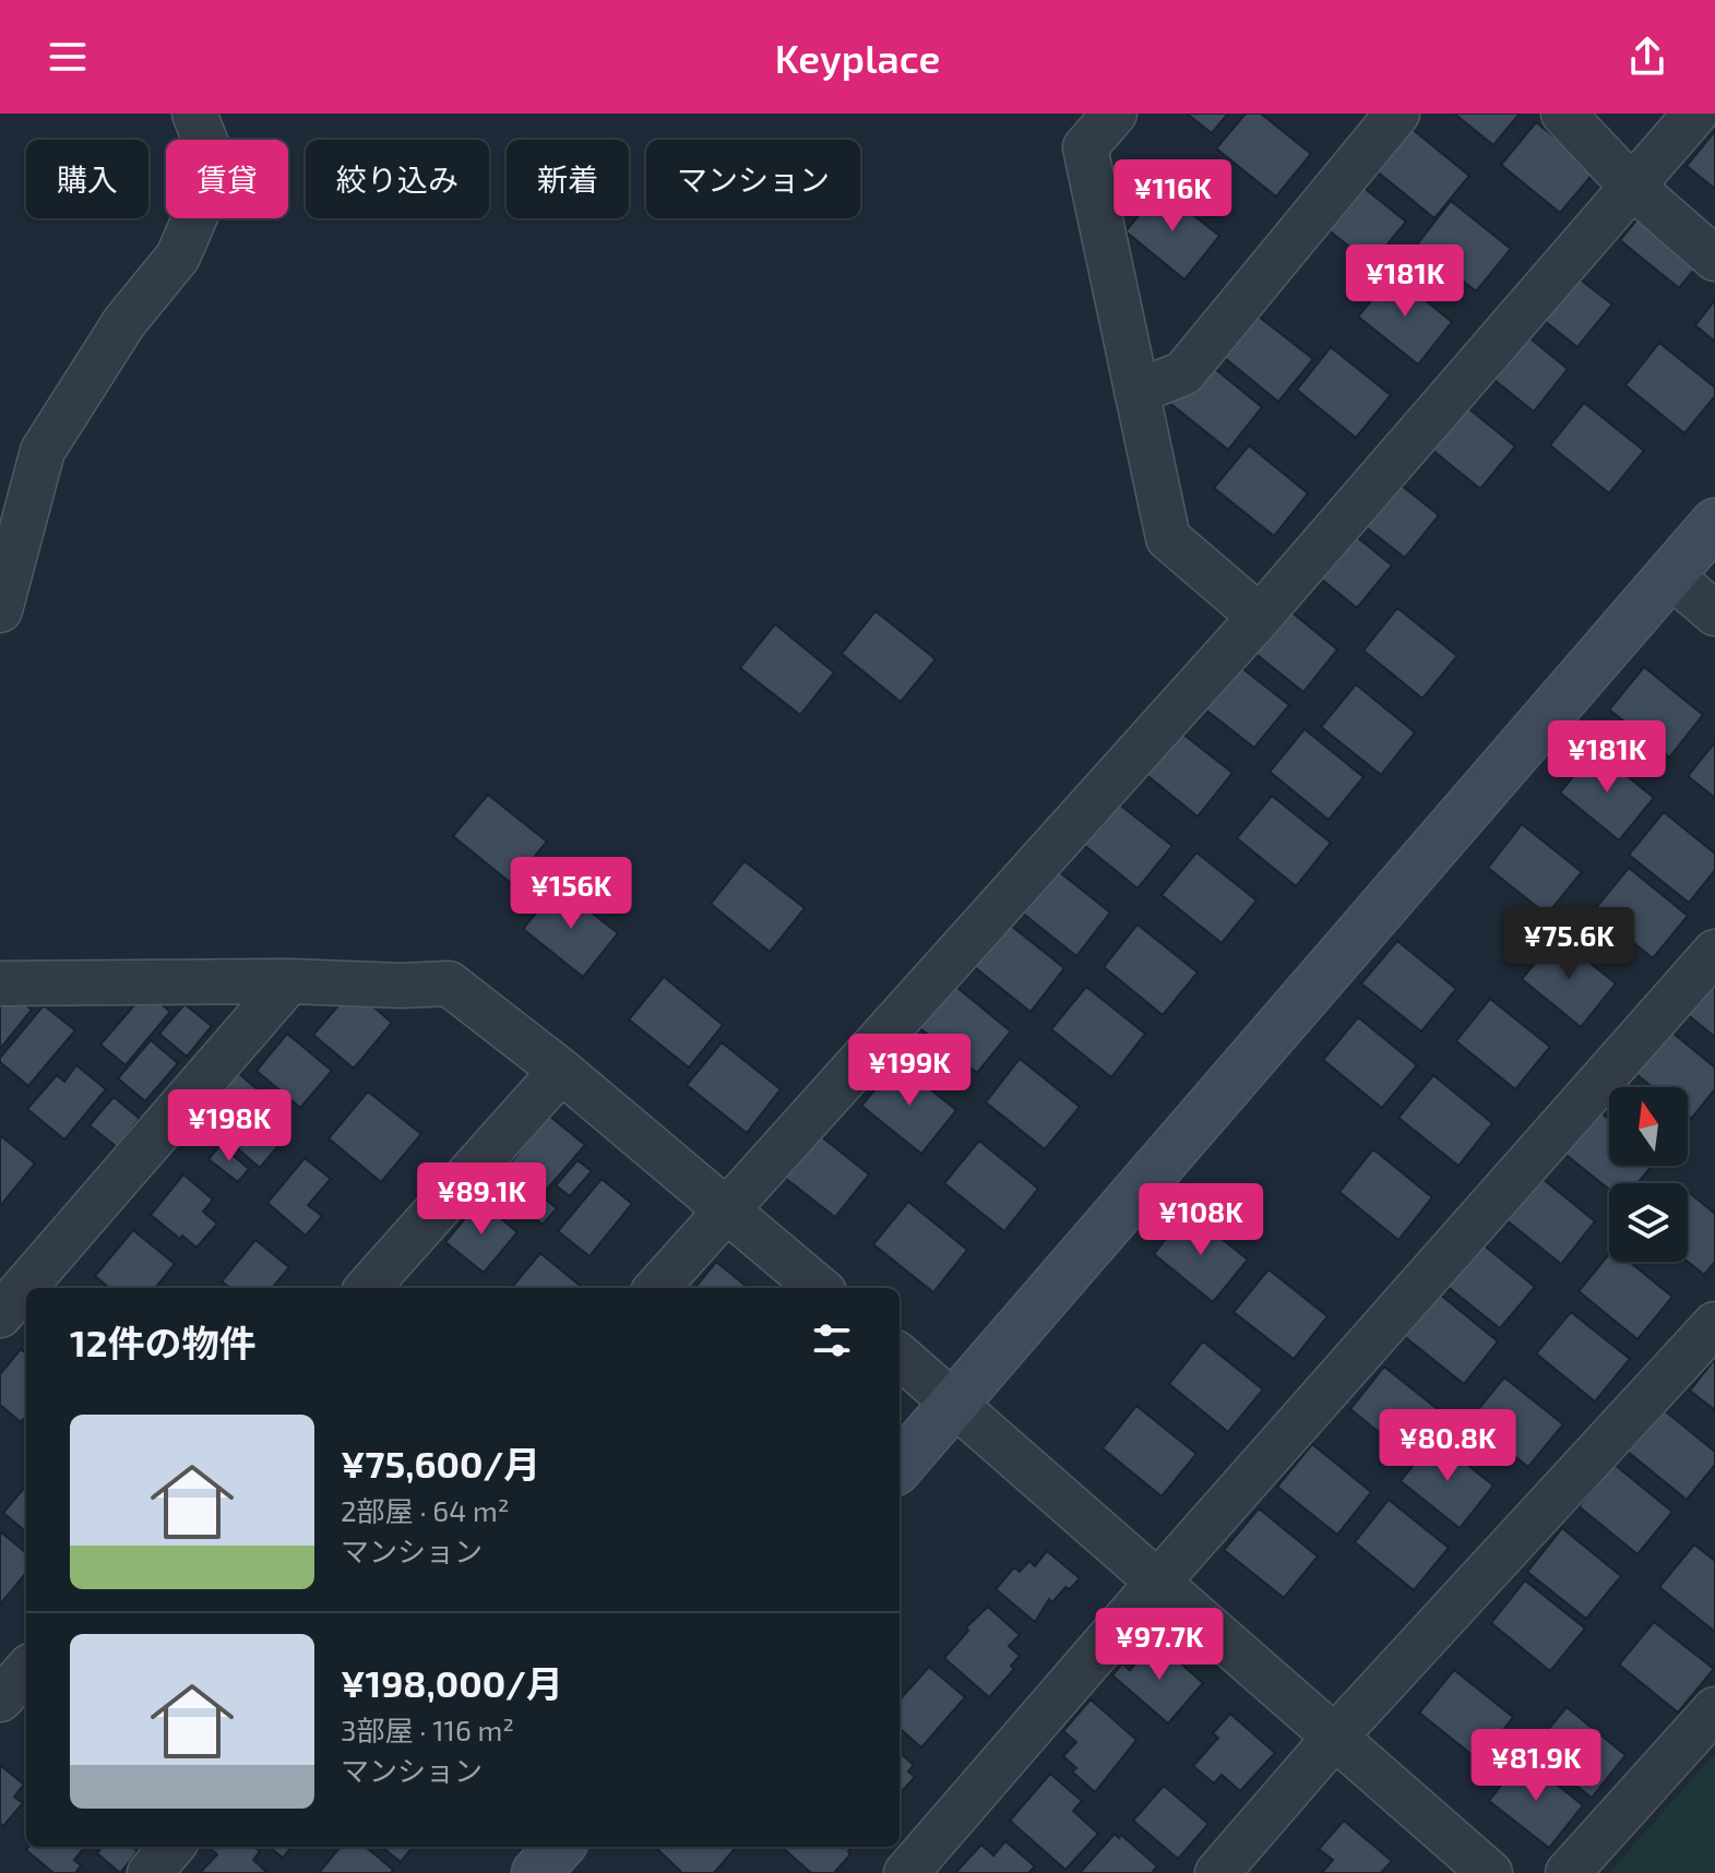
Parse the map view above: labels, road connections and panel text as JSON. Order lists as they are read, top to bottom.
{
  "north": "top",
  "page": {
    "header": "Keyplace",
    "chip": [
      "購入",
      "賃貸",
      "絞り込み",
      "新着",
      "マンション"
    ],
    "price": [
      "¥116K",
      "¥181K",
      "¥181K",
      "¥156K",
      "¥75.6K",
      "¥199K",
      "¥198K",
      "¥89.1K",
      "¥108K",
      "¥80.8K",
      "¥97.7K",
      "¥81.9K"
    ],
    "heading": "12件の物件",
    "list": [
      {
        "name": "¥75,600/月",
        "note": "2部屋 · 64 m² · マンション"
      },
      {
        "name": "¥198,000/月",
        "note": "3部屋 · 116 m² · マンション"
      }
    ]
  }
}
